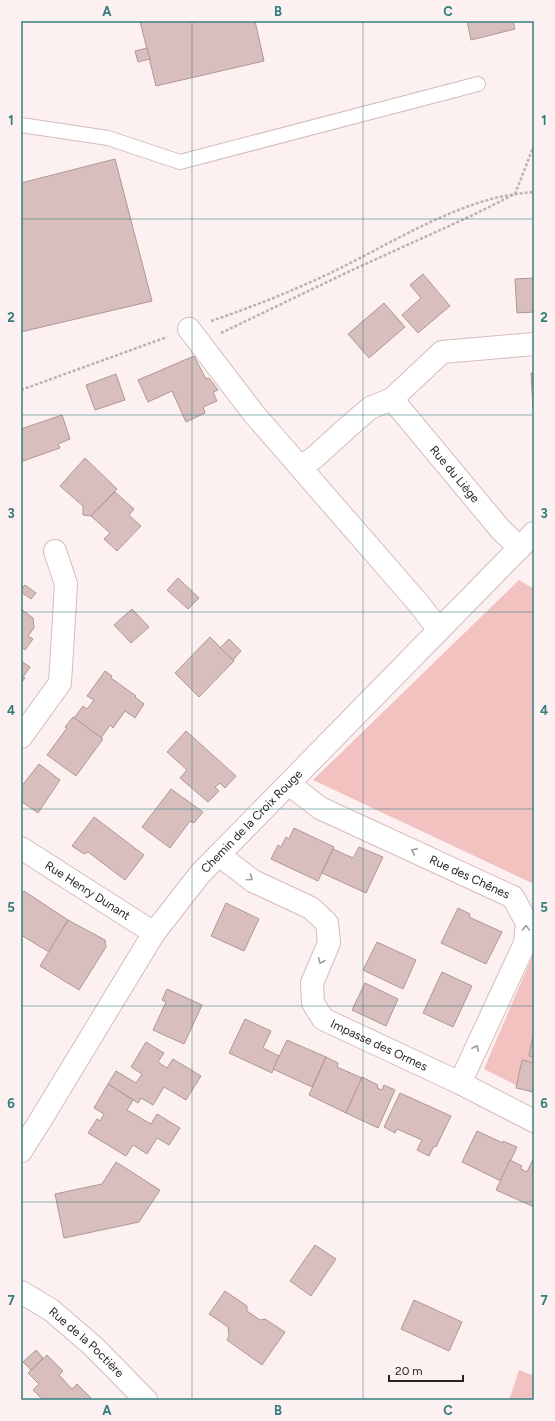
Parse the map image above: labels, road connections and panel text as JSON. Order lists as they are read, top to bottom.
{
  "streets": {
    "street": [
      "Rue du Liège",
      "Chemin de la Croix Rouge",
      "Rue des Chênes",
      "Rue Henry Dunant",
      "Impasse des Ormes",
      "Rue de la Poctière"
    ]
  },
  "crossings": [
    ["Rue du Liège", "Chemin de la Croix Rouge"],
    ["Chemin de la Croix Rouge", "Rue des Chênes"],
    ["Chemin de la Croix Rouge", "Rue Henry Dunant"],
    ["Chemin de la Croix Rouge", "Impasse des Ormes"],
    ["Rue des Chênes", "Impasse des Ormes"]
  ],
  "one_way": ["Impasse des Ormes"],
  "scale_bar": "20 m",
  "grid": {
    "columns": ["A", "B", "C"],
    "rows": [
      "1",
      "2",
      "3",
      "4",
      "5",
      "6",
      "7"
    ]
  }
}
